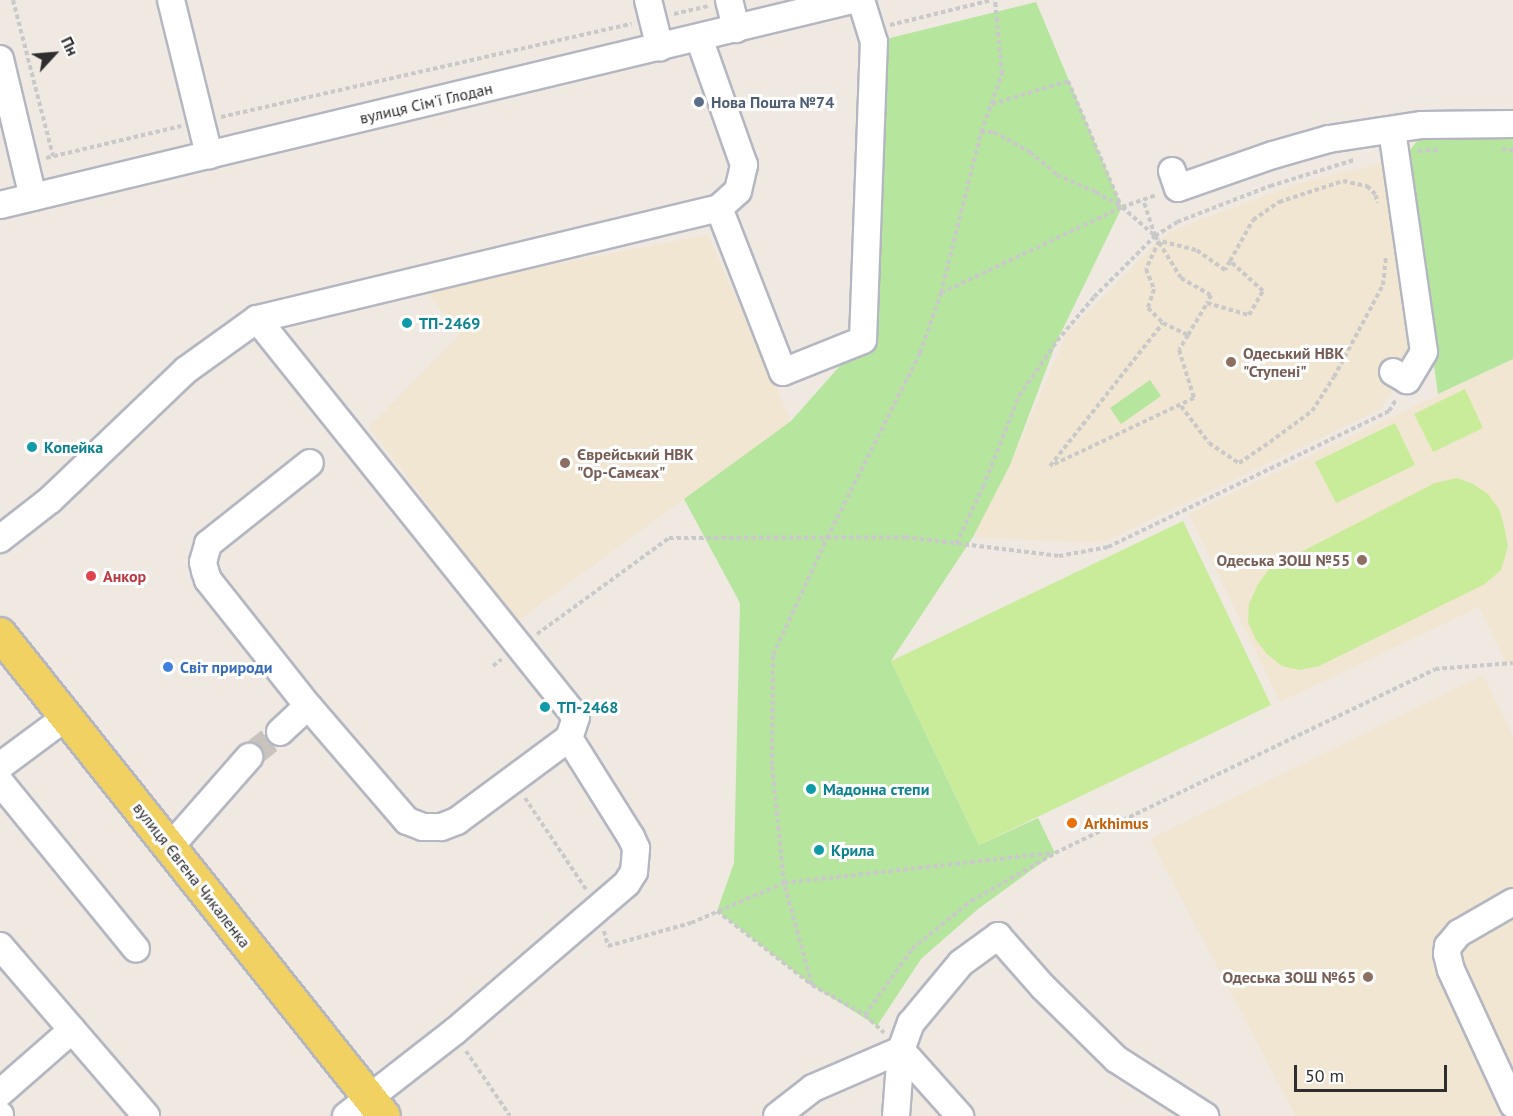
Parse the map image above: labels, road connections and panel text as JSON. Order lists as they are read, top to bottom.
{
  "streets": {
    "main road": ["вулиця Євгена Чикаленка"],
    "street": ["вулиця Сім'ї Глодан"]
  },
  "places": [
    "Нова Пошта №74",
    "ТП-2469",
    "Одеський НВК \"Ступені\"",
    "Копейка",
    "Єврейський НВК \"Ор-Самєах\"",
    "Одеська ЗОШ №55",
    "Анкор",
    "Світ природи",
    "ТП-2468",
    "Мадонна степи",
    "Arkhimus",
    "Крила",
    "Одеська ЗОШ №65"
  ],
  "scale_bar": "50 m",
  "north": "top right"
}
